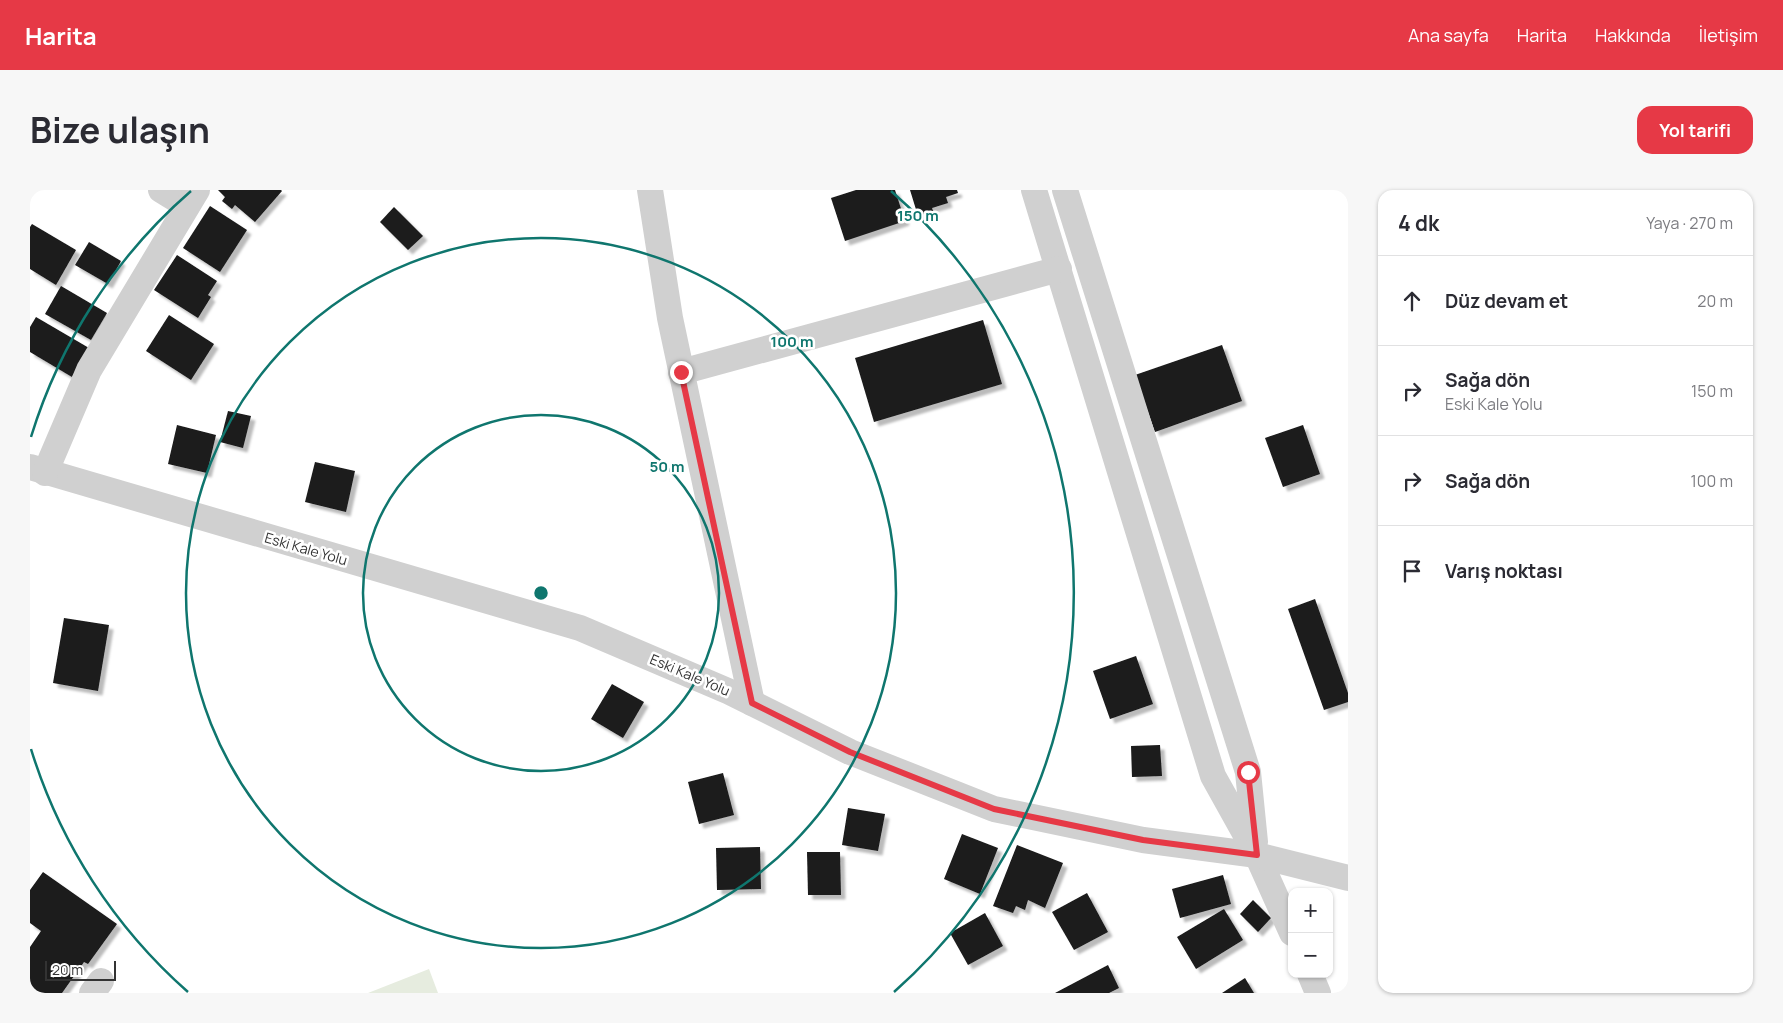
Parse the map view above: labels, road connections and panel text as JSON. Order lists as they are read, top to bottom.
{
  "streets": {
    "street": ["Eski Kale Yolu"]
  },
  "scale_bar": "20 m",
  "page": {
    "header": "Harita",
    "nav": [
      "Ana sayfa",
      "Harita",
      "Hakkında",
      "İletişim"
    ],
    "title": "Bize ulaşın",
    "buttons": "Yol tarifi",
    "heading": ["4 dk", "Yaya · 270 m"],
    "list": [
      ["Düz devam et", "20 m"],
      ["Sağa dön", "Eski Kale Yolu", "150 m"],
      ["Sağa dön", "100 m"],
      "Varış noktası"
    ],
    "map_buttons": ["+", "−"],
    "scale": "20 m"
  },
  "rings": ["150 m", "100 m", "50 m"]
}
